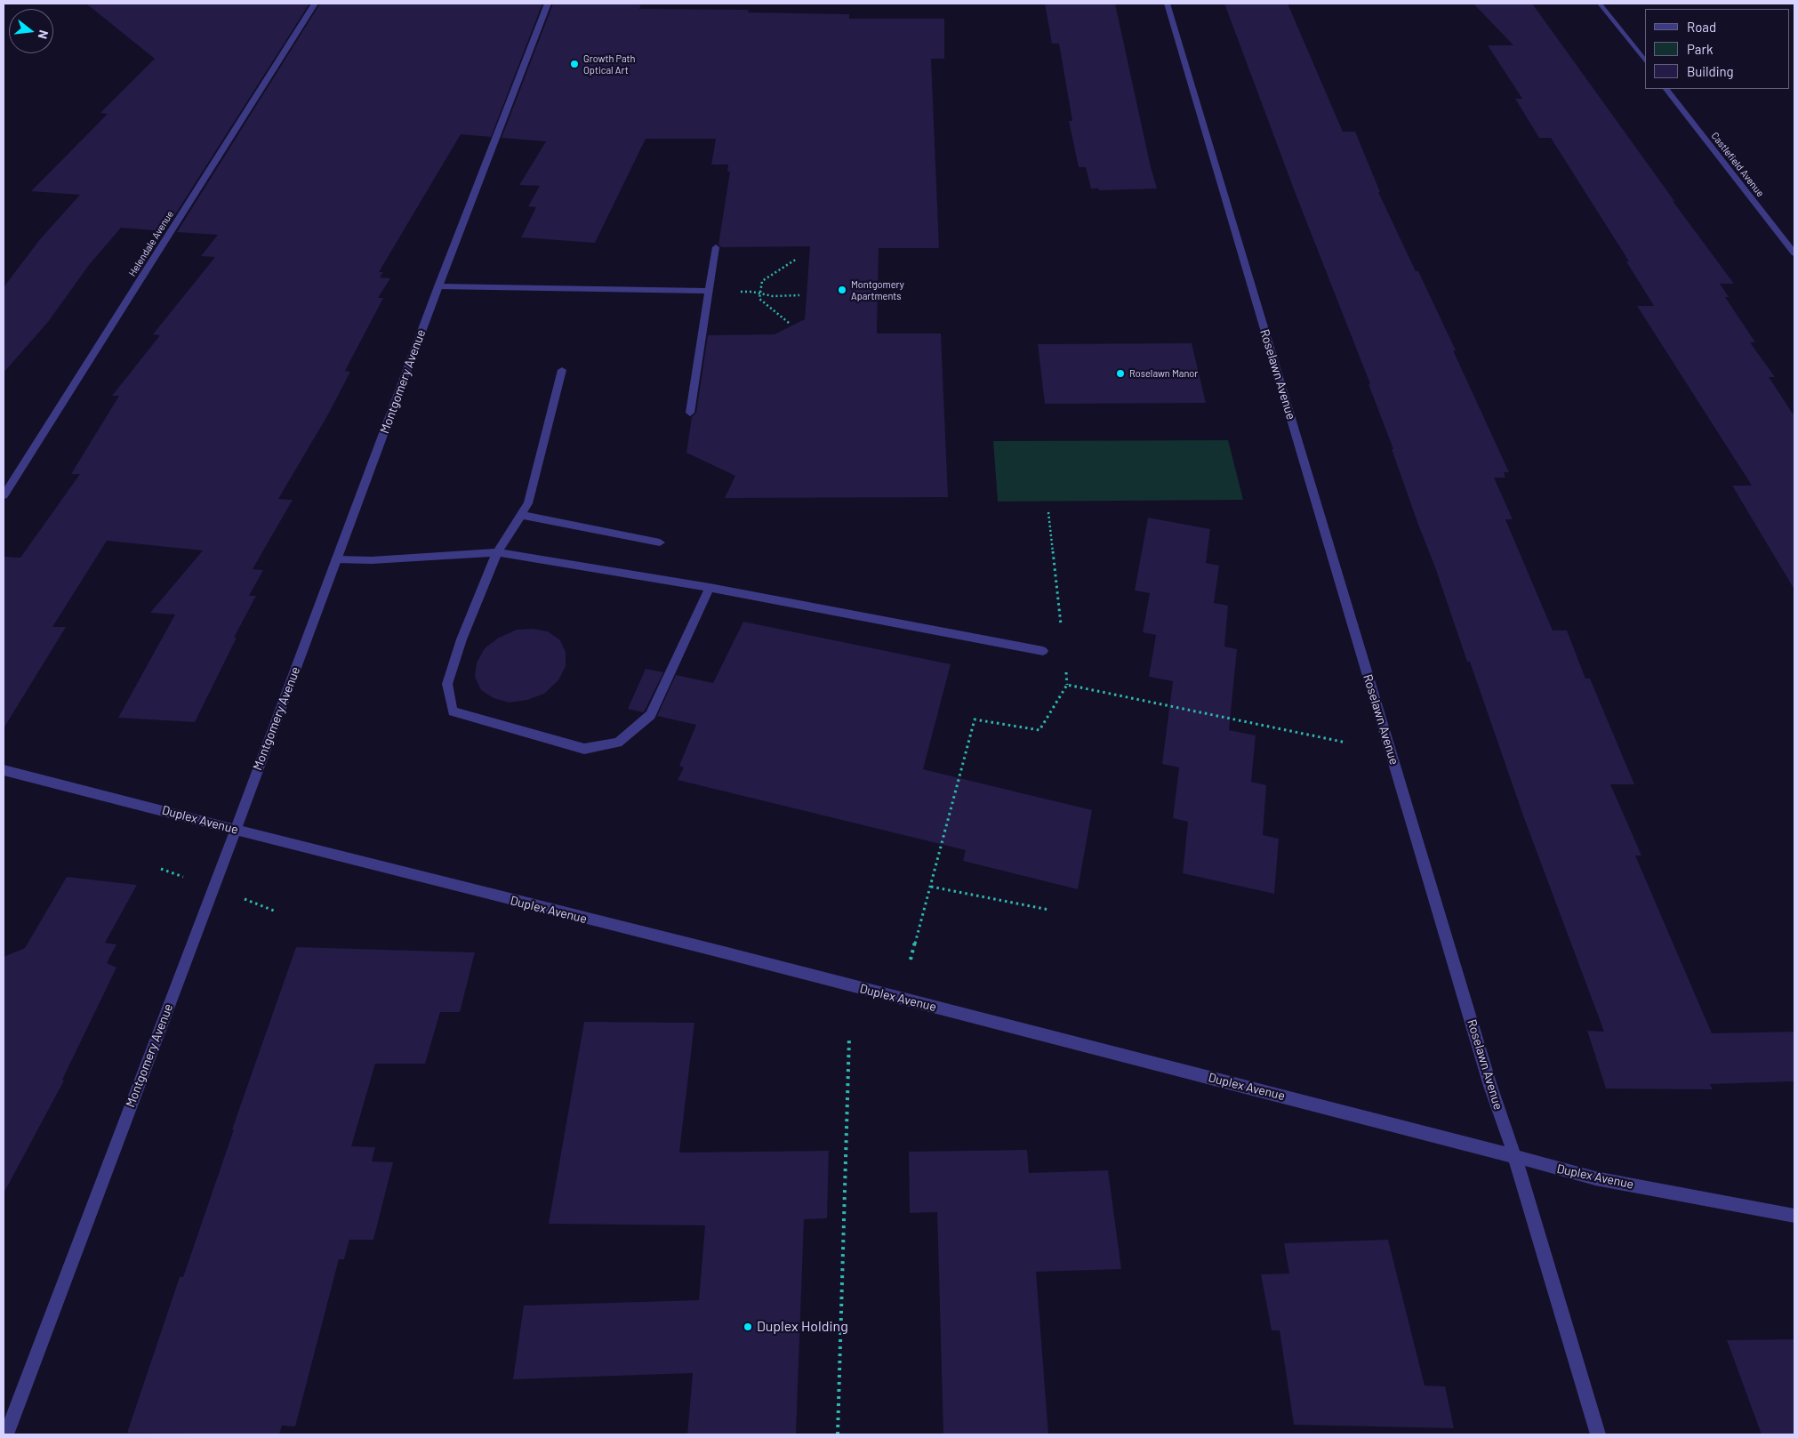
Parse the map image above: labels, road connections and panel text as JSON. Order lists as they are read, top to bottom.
{
  "streets": {
    "street": [
      "Castlefield Avenue",
      "Helendale Avenue",
      "Roselawn Avenue",
      "Montgomery Avenue",
      "Duplex Avenue"
    ]
  },
  "crossings": [
    ["Roselawn Avenue", "Duplex Avenue"],
    ["Montgomery Avenue", "Duplex Avenue"]
  ],
  "places": [
    "Growth Path Optical Art",
    "Montgomery Apartments",
    "Roselawn Manor",
    "Duplex Holding"
  ],
  "legend": ["Road", "Park", "Building"],
  "north": "right"
}
